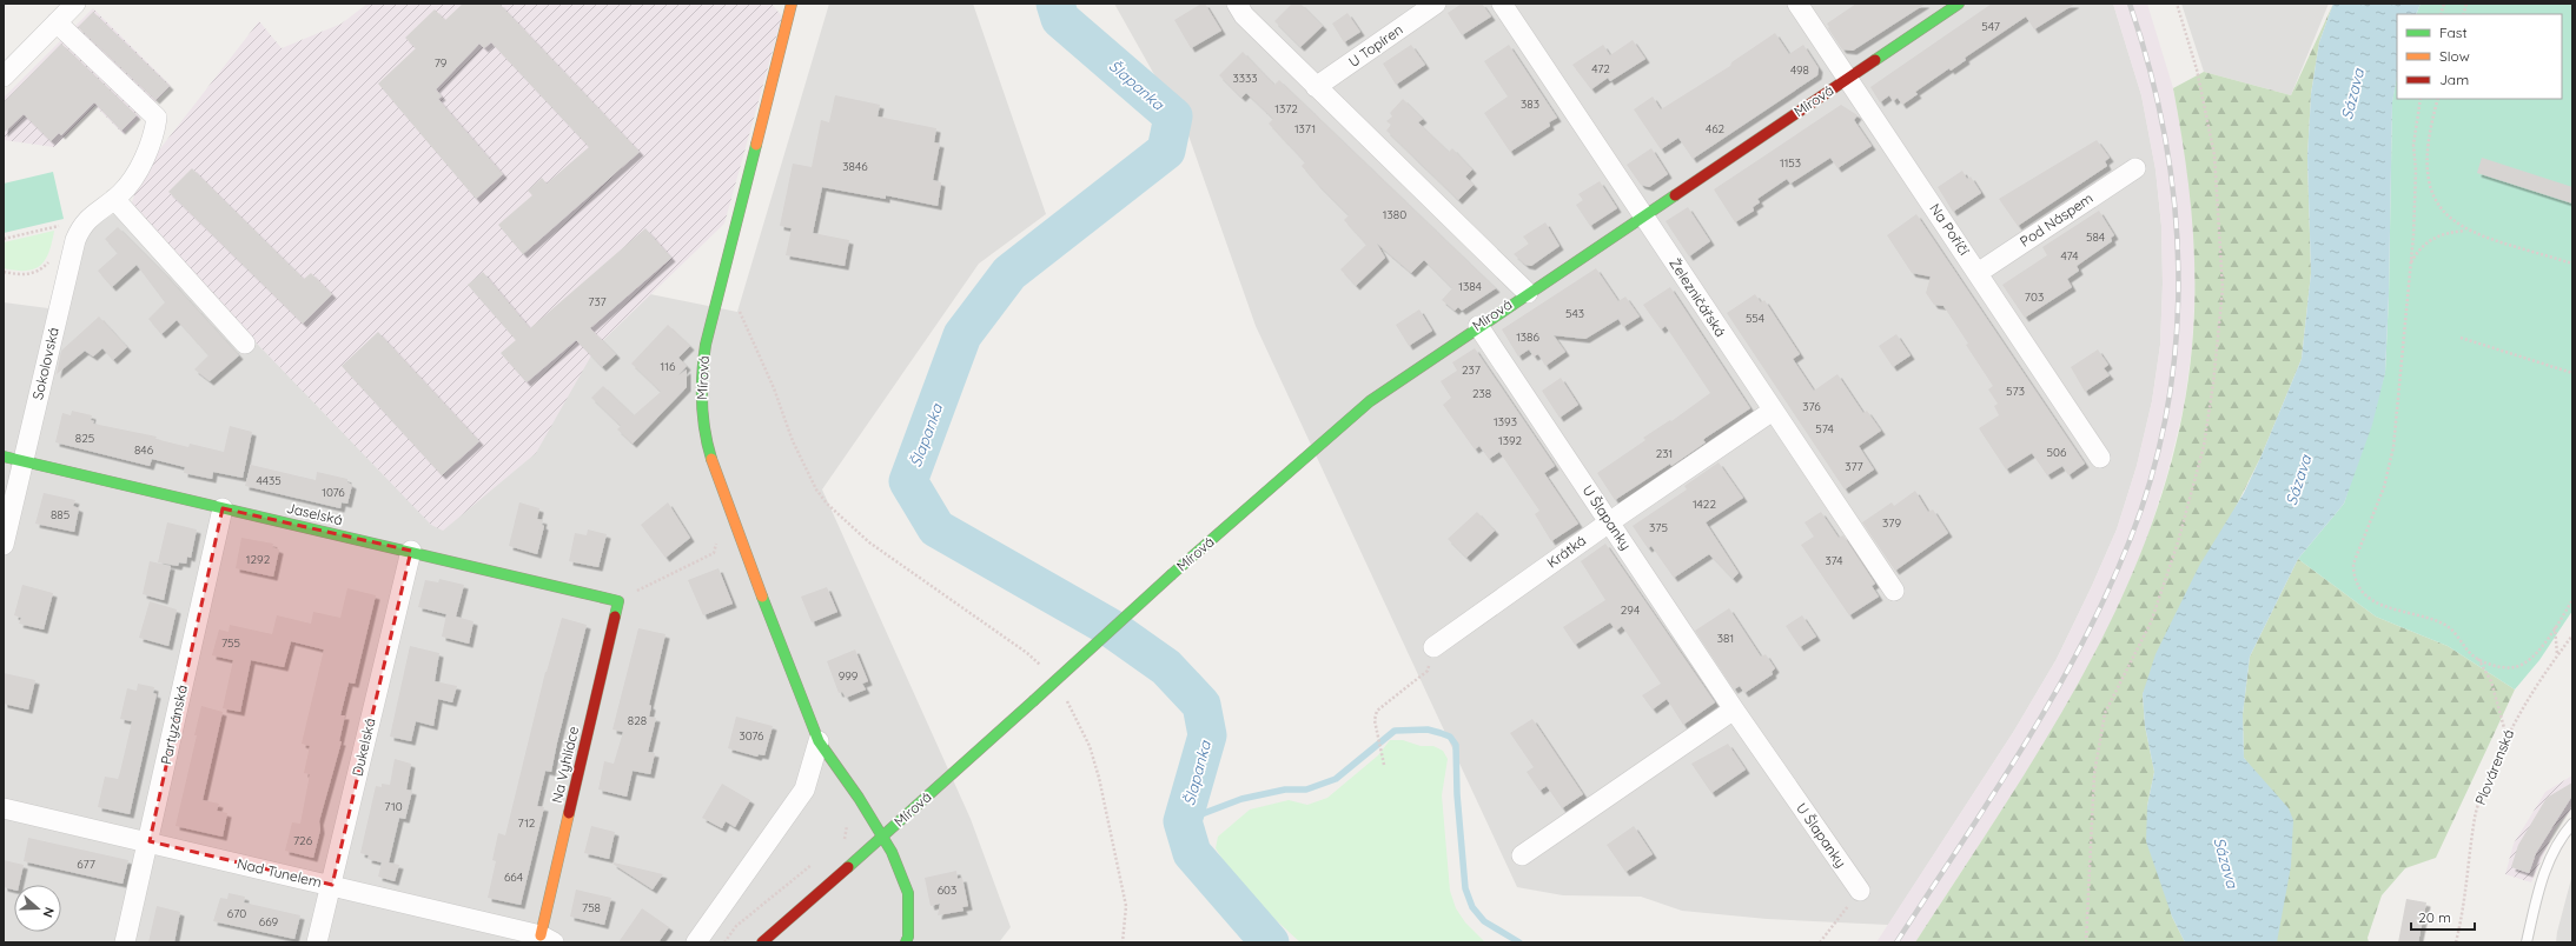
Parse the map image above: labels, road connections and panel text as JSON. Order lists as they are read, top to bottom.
{
  "streets": {
    "street": [
      "U Topíren",
      "Mírová",
      "Pod Náspem",
      "Na Poříčí",
      "Železničářská",
      "Sokolovská",
      "Jaselská",
      "U Šlapanky",
      "Krátká",
      "Partyzánská",
      "Dukelská",
      "Na Vyhlídce",
      "Nad Tunelem"
    ],
    "path": ["Plovárenská"]
  },
  "crossings": [
    ["U Topíren", "Mírová"],
    ["Mírová", "Na Poříčí"],
    ["Mírová", "Železničářská"],
    ["Mírová", "U Šlapanky"],
    ["Pod Náspem", "Na Poříčí"],
    ["Železničářská", "Krátká"],
    ["Sokolovská", "Jaselská"],
    ["Jaselská", "Partyzánská"],
    ["Jaselská", "Dukelská"],
    ["Jaselská", "Na Vyhlídce"],
    ["U Šlapanky", "Krátká"],
    ["Partyzánská", "Nad Tunelem"],
    ["Dukelská", "Nad Tunelem"],
    ["Na Vyhlídce", "Nad Tunelem"]
  ],
  "water": ["Šlapanka", "Sázava"],
  "house_numbers": [
    "547",
    "79",
    "472",
    "498",
    "3333",
    "383",
    "1372",
    "1371",
    "462",
    "1153",
    "3846",
    "1380",
    "584",
    "474",
    "1384",
    "703",
    "737",
    "543",
    "554",
    "1386",
    "116",
    "237",
    "573",
    "238",
    "376",
    "1393",
    "574",
    "825",
    "1392",
    "846",
    "506",
    "231",
    "377",
    "4435",
    "1076",
    "1422",
    "885",
    "379",
    "375",
    "1292",
    "374",
    "294",
    "381",
    "755",
    "999",
    "828",
    "3076",
    "710",
    "712",
    "726",
    "677",
    "664",
    "603",
    "758",
    "670",
    "669"
  ],
  "legend": ["Fast", "Slow", "Jam"],
  "scale_bar": "20 m",
  "north": "right"
}
